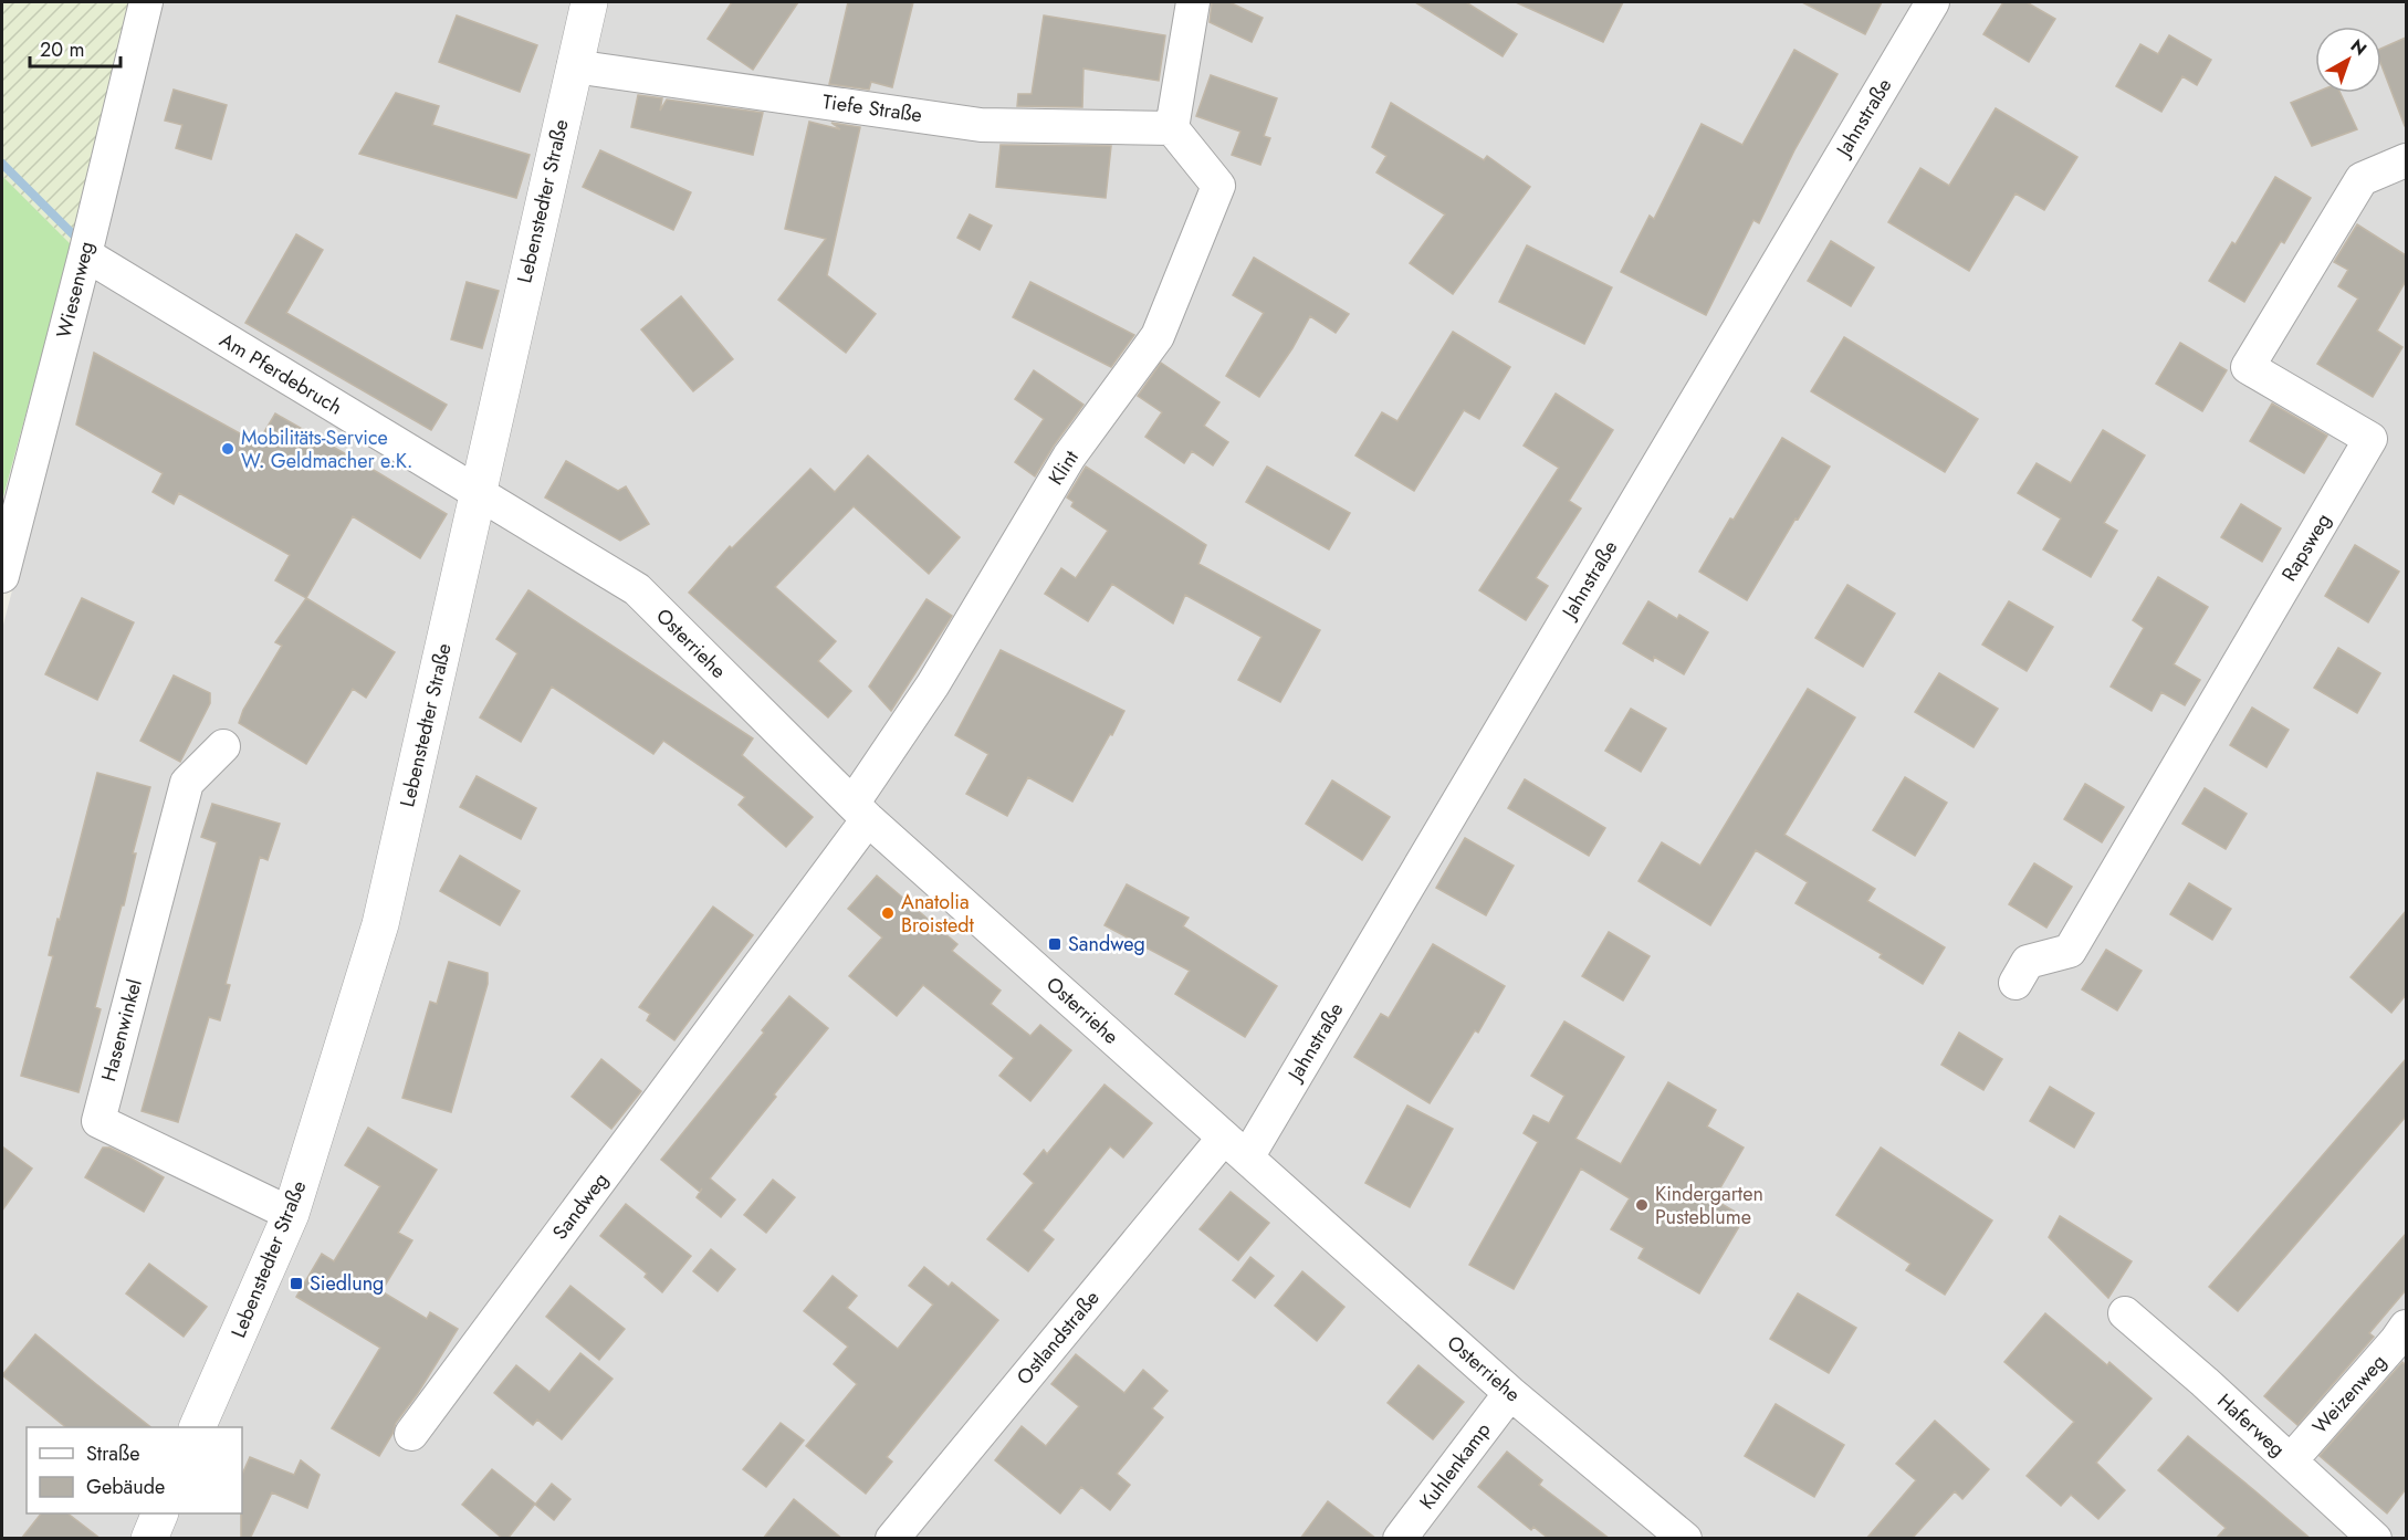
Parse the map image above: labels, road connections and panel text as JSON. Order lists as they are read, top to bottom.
{
  "streets": {
    "street": [
      "Tiefe Straße",
      "Jahnstraße",
      "Lebenstedter Straße",
      "Wiesenweg",
      "Am Pferdebruch",
      "Klint",
      "Rapsweg",
      "Osterriehe",
      "Hasenwinkel",
      "Sandweg",
      "Ostlandstraße",
      "Weizenweg",
      "Haferweg",
      "Kuhlenkamp"
    ]
  },
  "crossings": [
    ["Tiefe Straße", "Lebenstedter Straße"],
    ["Tiefe Straße", "Klint"],
    ["Jahnstraße", "Osterriehe"],
    ["Jahnstraße", "Ostlandstraße"],
    ["Lebenstedter Straße", "Am Pferdebruch"],
    ["Lebenstedter Straße", "Osterriehe"],
    ["Lebenstedter Straße", "Hasenwinkel"],
    ["Wiesenweg", "Am Pferdebruch"],
    ["Am Pferdebruch", "Osterriehe"],
    ["Klint", "Osterriehe"],
    ["Klint", "Sandweg"],
    ["Osterriehe", "Sandweg"],
    ["Osterriehe", "Ostlandstraße"],
    ["Osterriehe", "Kuhlenkamp"],
    ["Weizenweg", "Haferweg"]
  ],
  "places": {
    "other": ["Mobilitäts-Service W. Geldmacher e.K.", "Anatolia Broistedt", "Kindergarten Pusteblume"],
    "transit": ["Sandweg", "Siedlung"]
  },
  "legend": ["Straße", "Gebäude"],
  "scale_bar": "20 m",
  "north": "top right"
}
